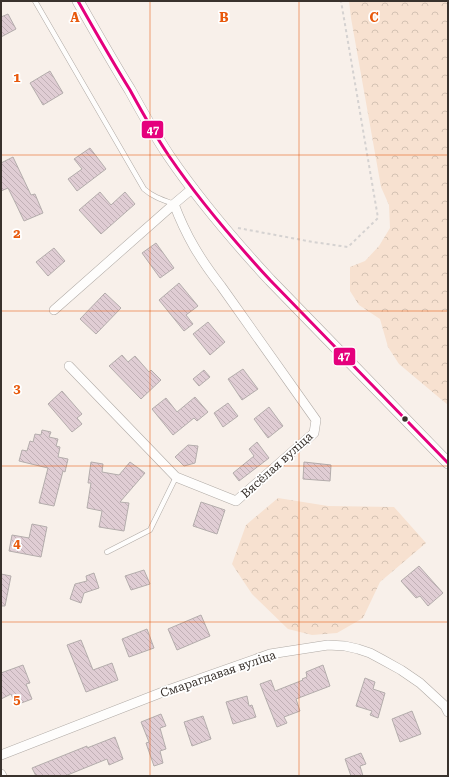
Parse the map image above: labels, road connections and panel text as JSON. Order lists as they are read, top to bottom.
{
  "streets": {
    "street": ["Вясёлая вуліца", "Смарагдавая вуліца"]
  },
  "lines": ["transit line 47"],
  "grid": {
    "columns": ["A", "B", "C"],
    "rows": [
      "1",
      "2",
      "3",
      "4",
      "5"
    ]
  }
}
